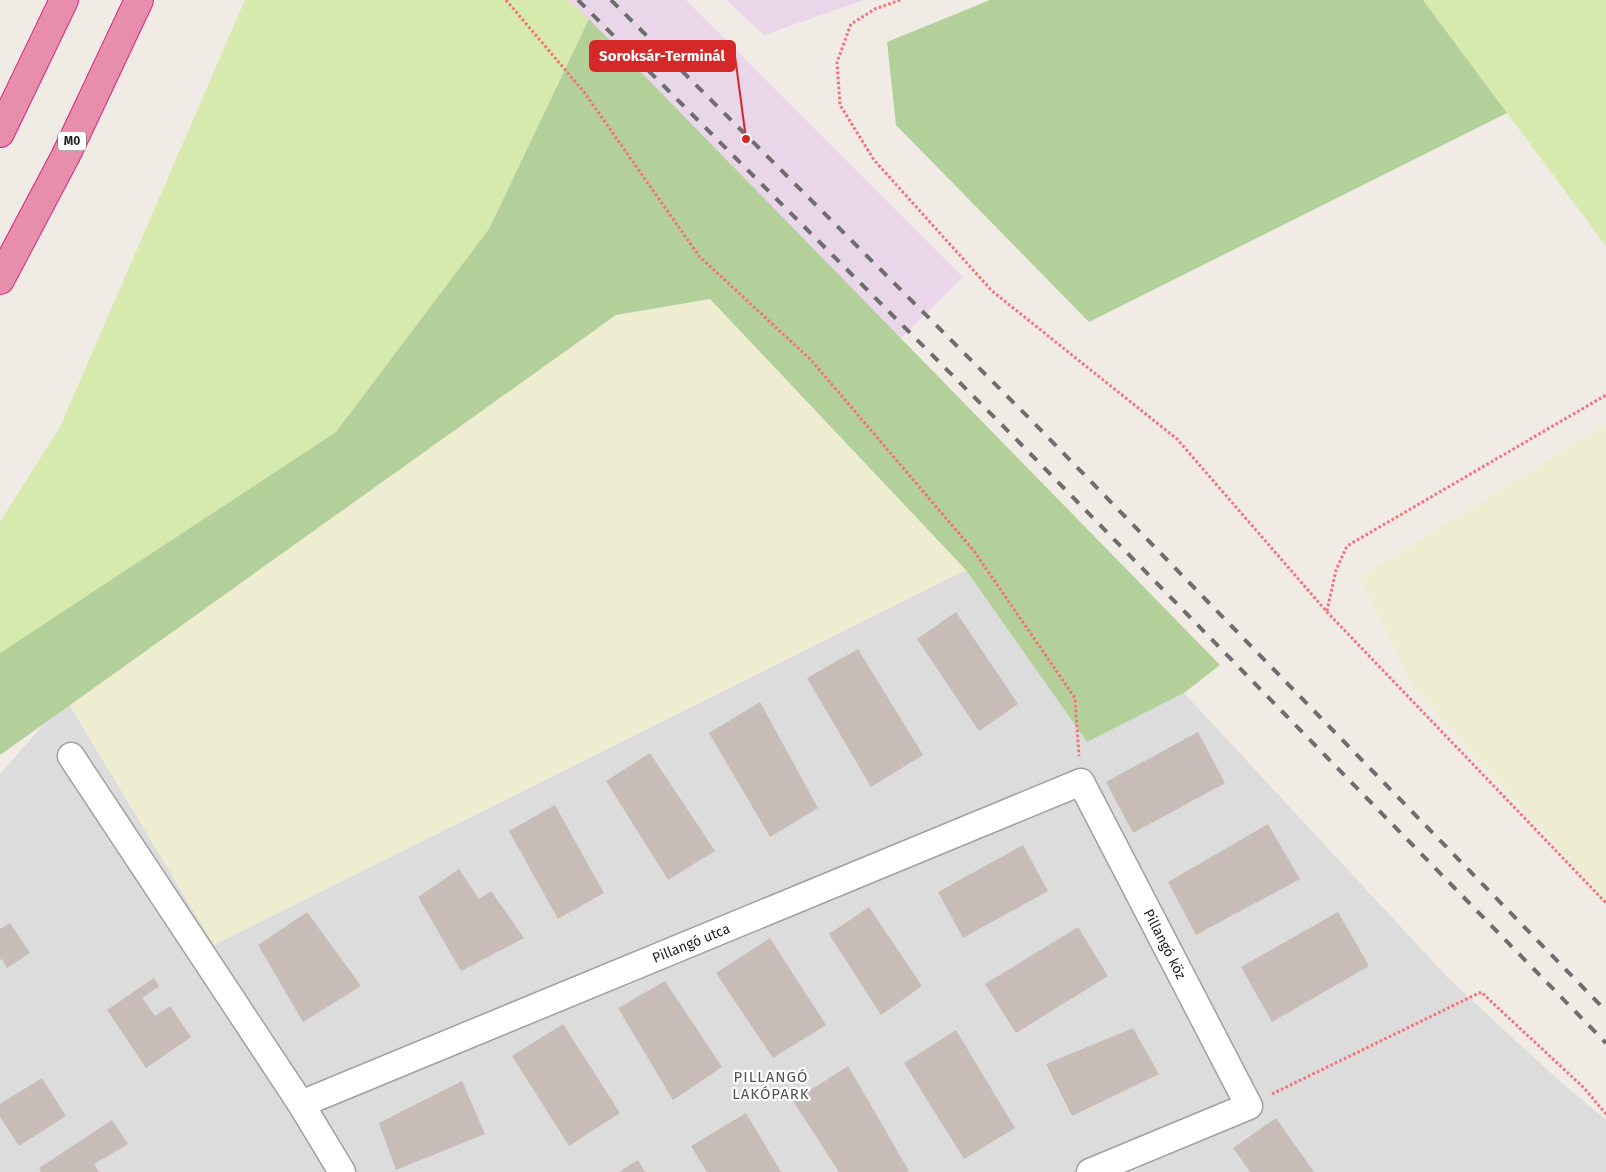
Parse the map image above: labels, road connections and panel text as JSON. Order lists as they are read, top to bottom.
{
  "streets": {
    "highway": ["M0"],
    "street": ["Pillangó utca", "Pillangó köz"]
  },
  "crossings": [
    ["Pillangó utca", "Pillangó köz"]
  ],
  "districts": ["PILLANGÓ LAKÓPARK"],
  "places": ["Soroksár-Terminál"]
}
